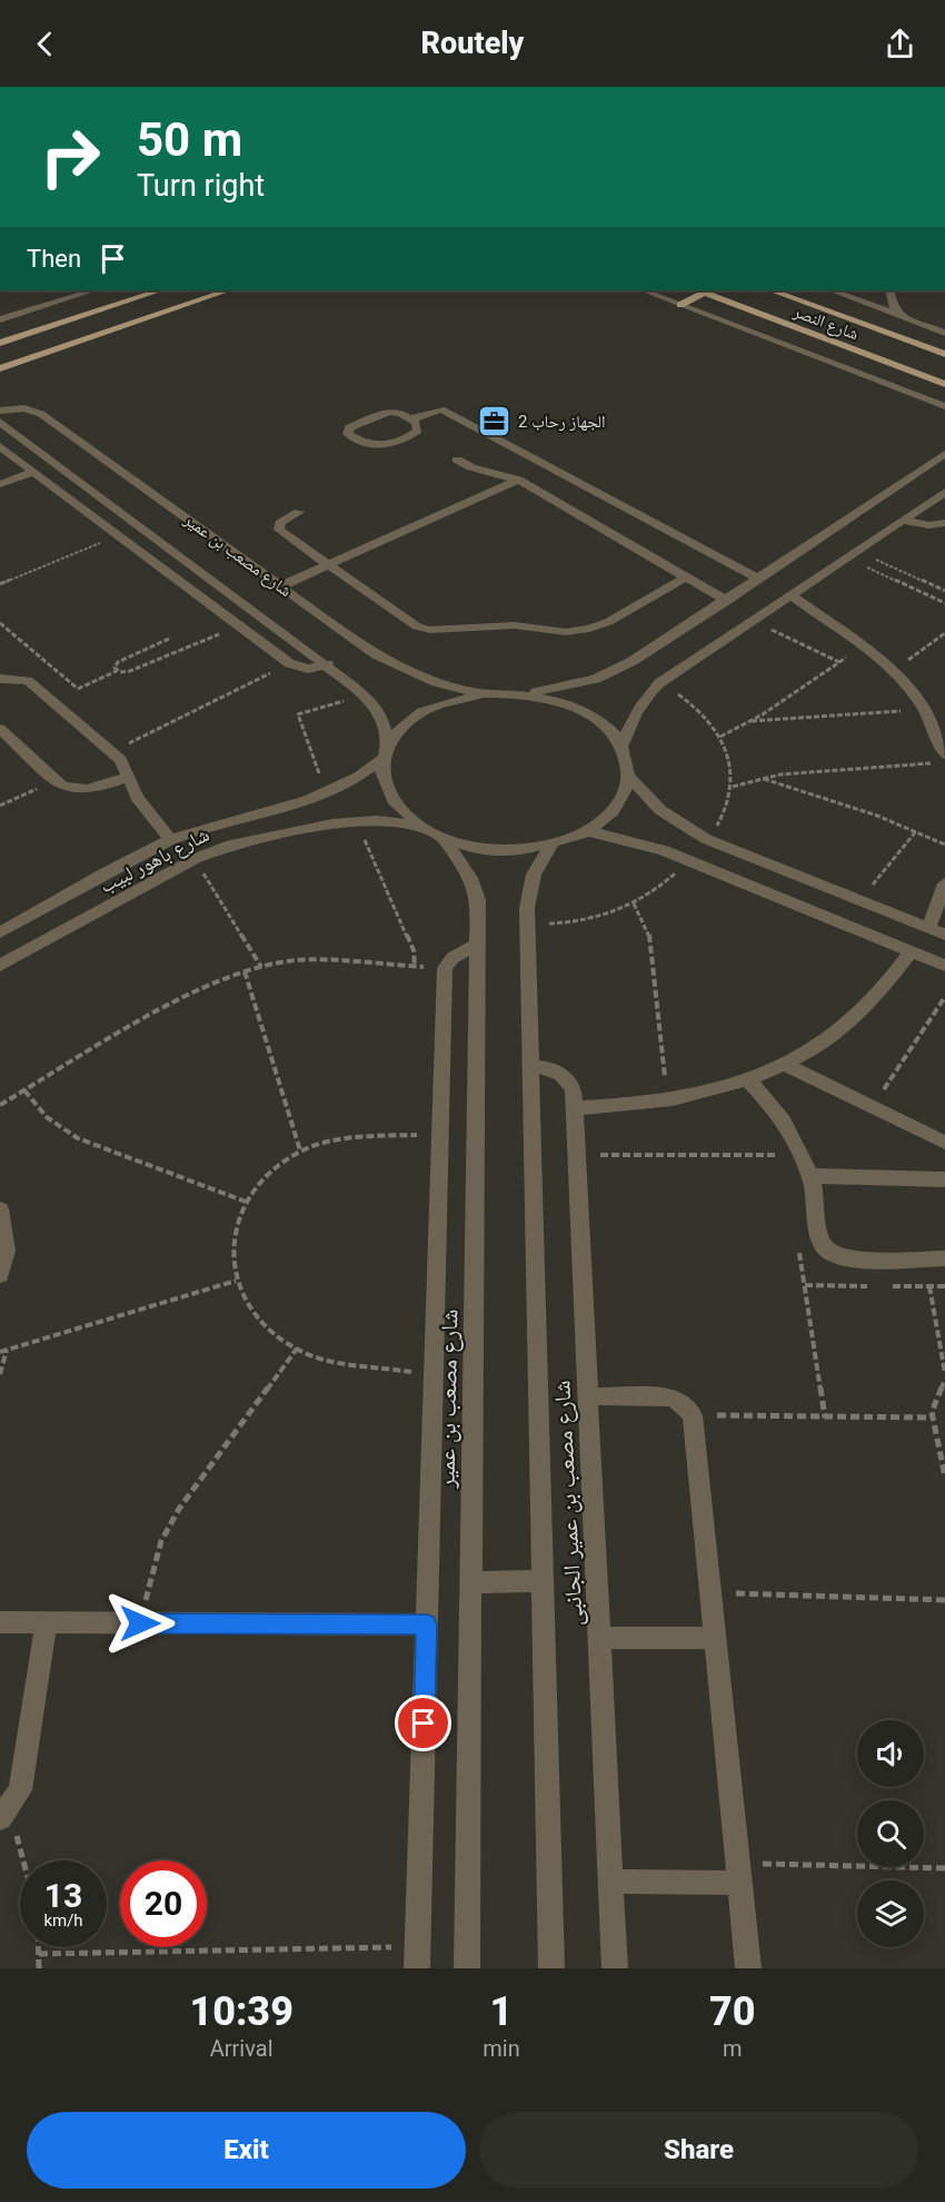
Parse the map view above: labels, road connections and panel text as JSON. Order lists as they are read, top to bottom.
{
  "streets": {
    "main road": ["شارع النصر"],
    "street": ["شارع مصعب بن عمير", "شارع باهور لبيب", "شارع مصعب بن عمير الجانبى"]
  },
  "crossings": [
    ["شارع مصعب بن عمير", "شارع باهور لبيب"]
  ],
  "places": {
    "office": ["الجهاز رحاب 2"]
  },
  "page": {
    "header": "Routely",
    "turn": ["50 m", "Turn right"],
    "then": "Then",
    "speed": "13 km/h",
    "limit": "20",
    "eta": [
      "10:39",
      "Arrival",
      "1",
      "min",
      "70",
      "m"
    ],
    "buttons": ["Exit", "Share"]
  }
}
